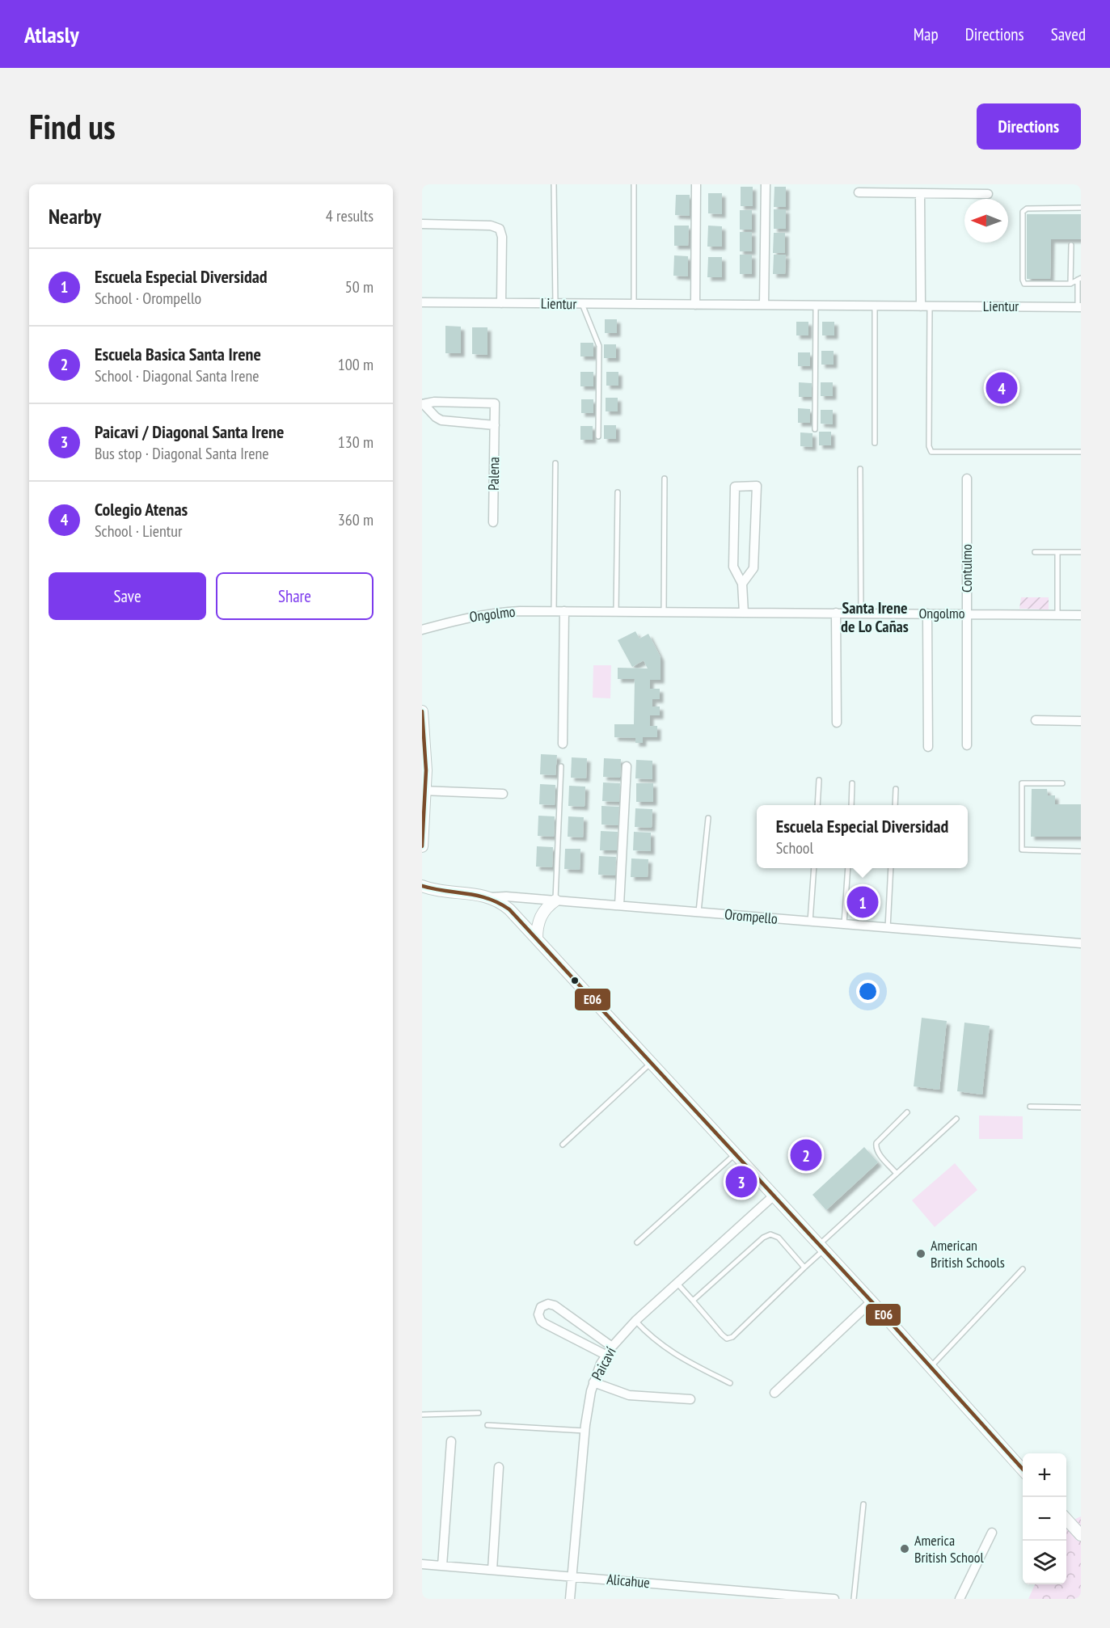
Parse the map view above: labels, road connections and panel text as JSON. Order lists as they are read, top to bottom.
{
  "streets": {
    "street": [
      "Lientur",
      "Palena",
      "Contulmo",
      "Ongolmo",
      "Orompello",
      "Paicaví",
      "Alicahue"
    ]
  },
  "crossings": [
    ["Contulmo", "Ongolmo"],
    ["Paicaví", "Alicahue"]
  ],
  "districts": ["Santa Irene de Lo Cañas"],
  "places": ["American British Schools", "America British School"],
  "lines": ["transit line E06"],
  "north": "left",
  "page": {
    "header": "Atlasly",
    "nav": ["Map", "Directions", "Saved"],
    "buttons": [
      "Directions",
      ["Save", "Share"]
    ],
    "title": "Find us",
    "heading": ["Nearby", "4 results"],
    "list": [
      {
        "mark": "1",
        "name": "Escuela Especial Diversidad",
        "note": "School · Orompello",
        "value": "50 m"
      },
      {
        "mark": "2",
        "name": "Escuela Basica Santa Irene",
        "note": "School · Diagonal Santa Irene",
        "value": "100 m"
      },
      {
        "mark": "3",
        "name": "Paicavi / Diagonal Santa Irene",
        "note": "Bus stop · Diagonal Santa Irene",
        "value": "130 m"
      },
      {
        "mark": "4",
        "name": "Colegio Atenas",
        "note": "School · Lientur",
        "value": "360 m"
      }
    ],
    "pins": [
      "4",
      "1",
      "2",
      "3"
    ],
    "popup": ["Escuela Especial Diversidad", "School"],
    "map_buttons": ["+", "−"]
  }
}
